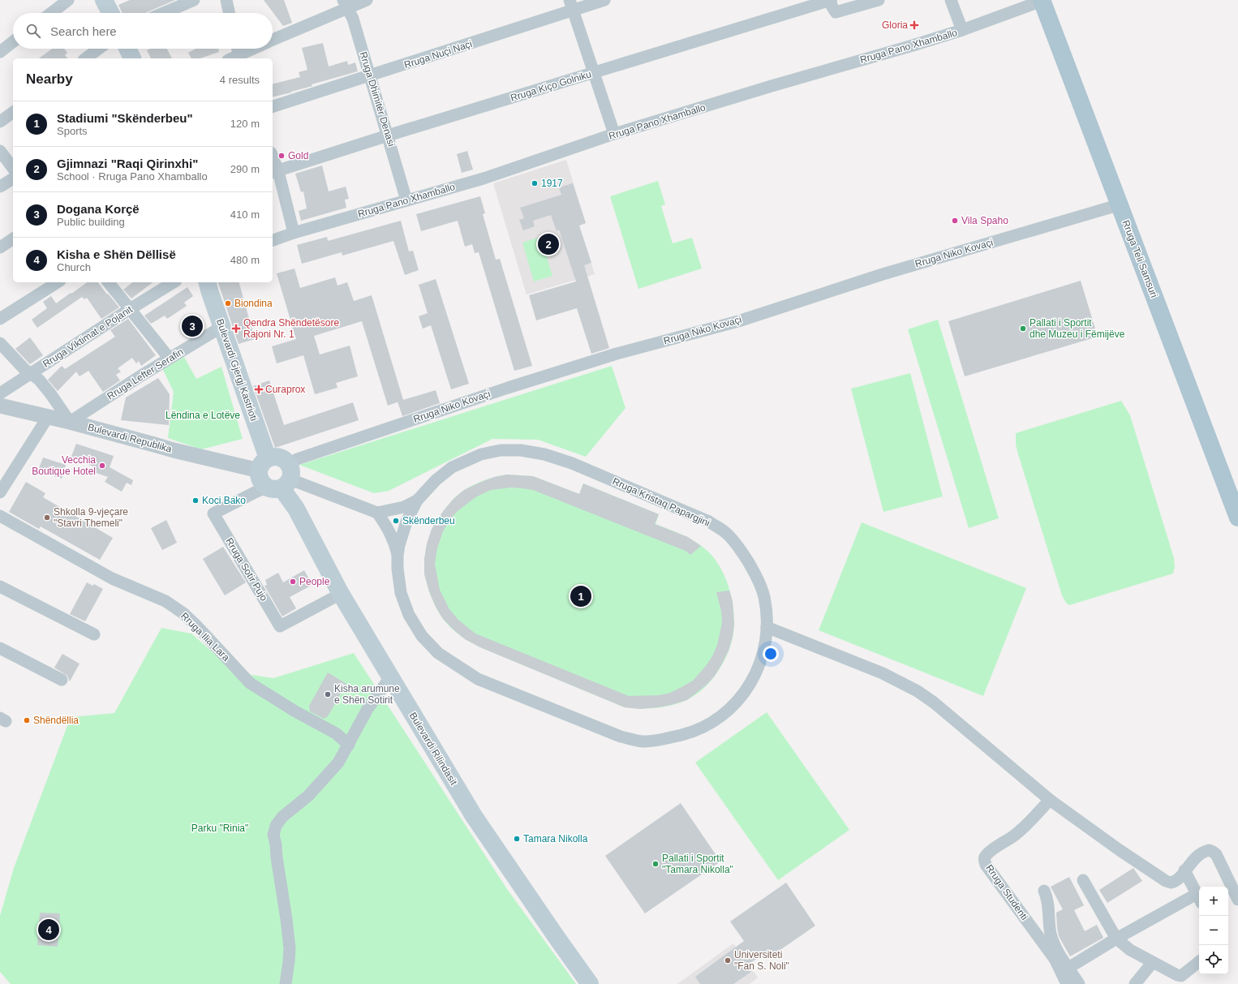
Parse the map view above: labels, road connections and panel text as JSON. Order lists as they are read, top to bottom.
{
  "streets": {
    "main road": ["Rruga Teli Samsuri", "Bulevardi Gjergj Kastrioti", "Bulevardi Rilindasit"],
    "street": [
      "Rruga Pano Xhamballo",
      "Rruga Nuçi Naçi",
      "Rruga Kiço Golniku",
      "Rruga Dhimitër Denasi",
      "Rruga Niko Kovaçi",
      "Rruga Viktimat e Pojanit",
      "Rruga Lefter Serafin",
      "Bulevardi Republika",
      "Rruga Kristaq Papargjini",
      "Rruga Sotir Pujo",
      "Rruga Ilia Lara",
      "Rruga Studenti"
    ]
  },
  "crossings": [
    ["Rruga Pano Xhamballo", "Rruga Dhimitër Denasi"],
    ["Rruga Pano Xhamballo", "Rruga Teli Samsuri"],
    ["Rruga Nuçi Naçi", "Rruga Dhimitër Denasi"],
    ["Rruga Kiço Golniku", "Rruga Dhimitër Denasi"],
    ["Rruga Niko Kovaçi", "Rruga Teli Samsuri"],
    ["Rruga Niko Kovaçi", "Bulevardi Gjergj Kastrioti"],
    ["Rruga Niko Kovaçi", "Rruga Sotir Pujo"],
    ["Rruga Niko Kovaçi", "Bulevardi Rilindasit"],
    ["Bulevardi Gjergj Kastrioti", "Rruga Lefter Serafin"],
    ["Bulevardi Gjergj Kastrioti", "Bulevardi Republika"],
    ["Bulevardi Gjergj Kastrioti", "Bulevardi Rilindasit"],
    ["Rruga Lefter Serafin", "Bulevardi Republika"],
    ["Rruga Sotir Pujo", "Bulevardi Rilindasit"]
  ],
  "parks": ["Lëndina e Lotëve", "Parku \"Rinia\""],
  "places": {
    "health": ["Gloria", "Qendra Shëndetësore Rajoni Nr. 1", "Curaprox"],
    "other": [
      "Gold",
      "1917",
      "Vila Spaho",
      "Biondina",
      "Pallati i Sportit dhe Muzeu i Fëmijëve",
      "Vecchia Boutique Hotel",
      "Koci Bako",
      "Shkolla 9-vjeçare \"Stavri Themeli\"",
      "Skënderbeu",
      "People",
      "Kisha arumune e Shën Sotirit",
      "Shëndëllia",
      "Tamara Nikolla",
      "Pallati i Sportit \"Tamara Nikolla\"",
      "Universiteti \"Fan S. Noli\""
    ]
  },
  "page": {
    "search": "Search here",
    "heading": ["Nearby", "4 results"],
    "list": [
      {
        "mark": "1",
        "name": "Stadiumi \"Skënderbeu\"",
        "note": "Sports",
        "value": "120 m"
      },
      {
        "mark": "2",
        "name": "Gjimnazi \"Raqi Qirinxhi\"",
        "note": "School · Rruga Pano Xhamballo",
        "value": "290 m"
      },
      {
        "mark": "3",
        "name": "Dogana Korçë",
        "note": "Public building",
        "value": "410 m"
      },
      {
        "mark": "4",
        "name": "Kisha e Shën Dëllisë",
        "note": "Church",
        "value": "480 m"
      }
    ],
    "pins": [
      "2",
      "3",
      "1",
      "4"
    ],
    "map_buttons": ["+", "−"]
  }
}
